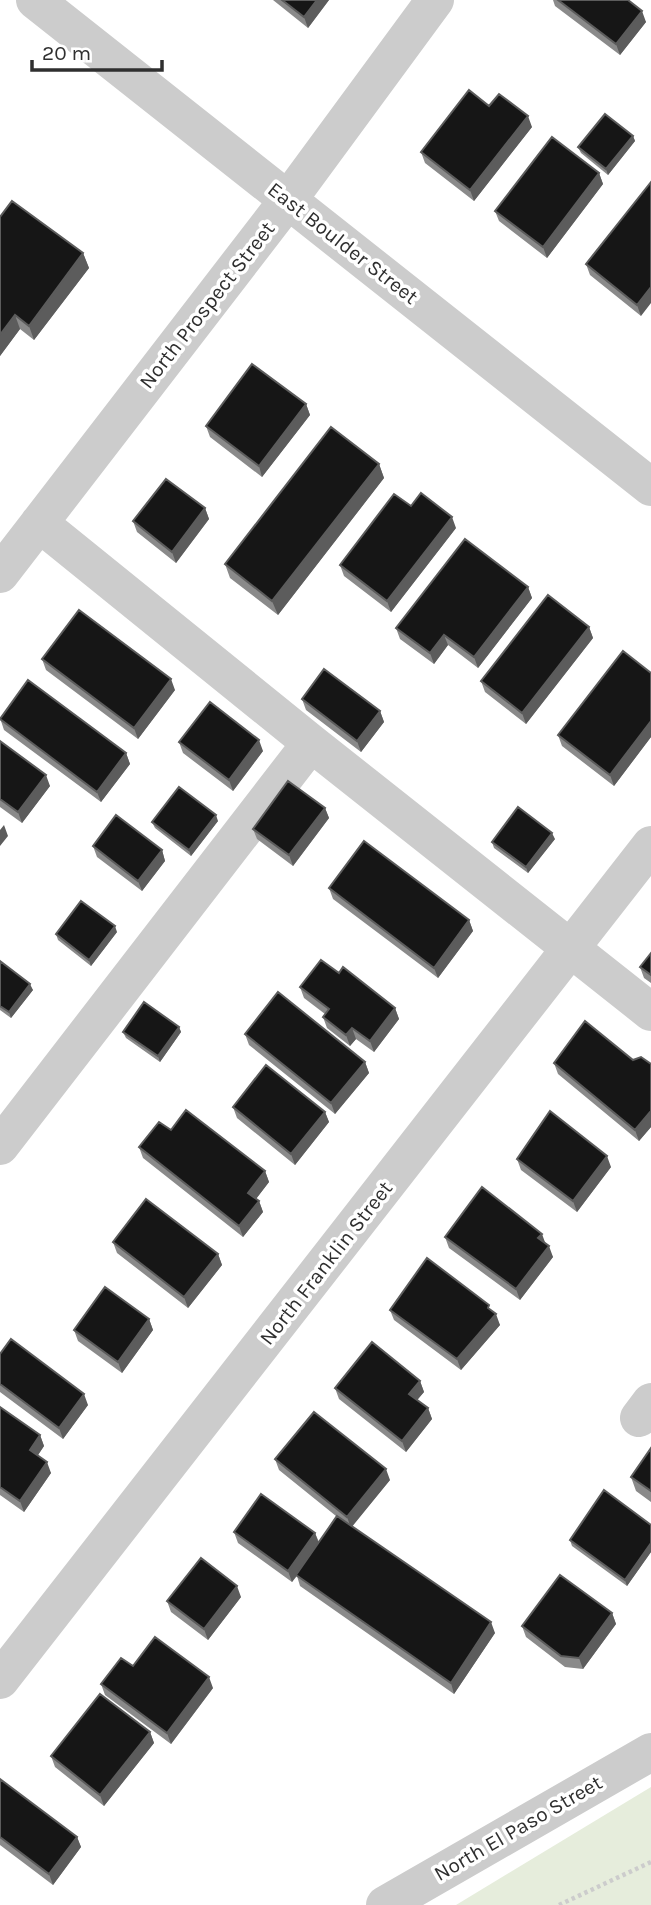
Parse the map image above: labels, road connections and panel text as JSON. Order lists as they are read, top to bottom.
{
  "streets": {
    "street": [
      "East Boulder Street",
      "North Prospect Street",
      "North Franklin Street",
      "North El Paso Street"
    ]
  },
  "crossings": [
    ["East Boulder Street", "North Prospect Street"]
  ],
  "scale_bar": "20 m"
}
